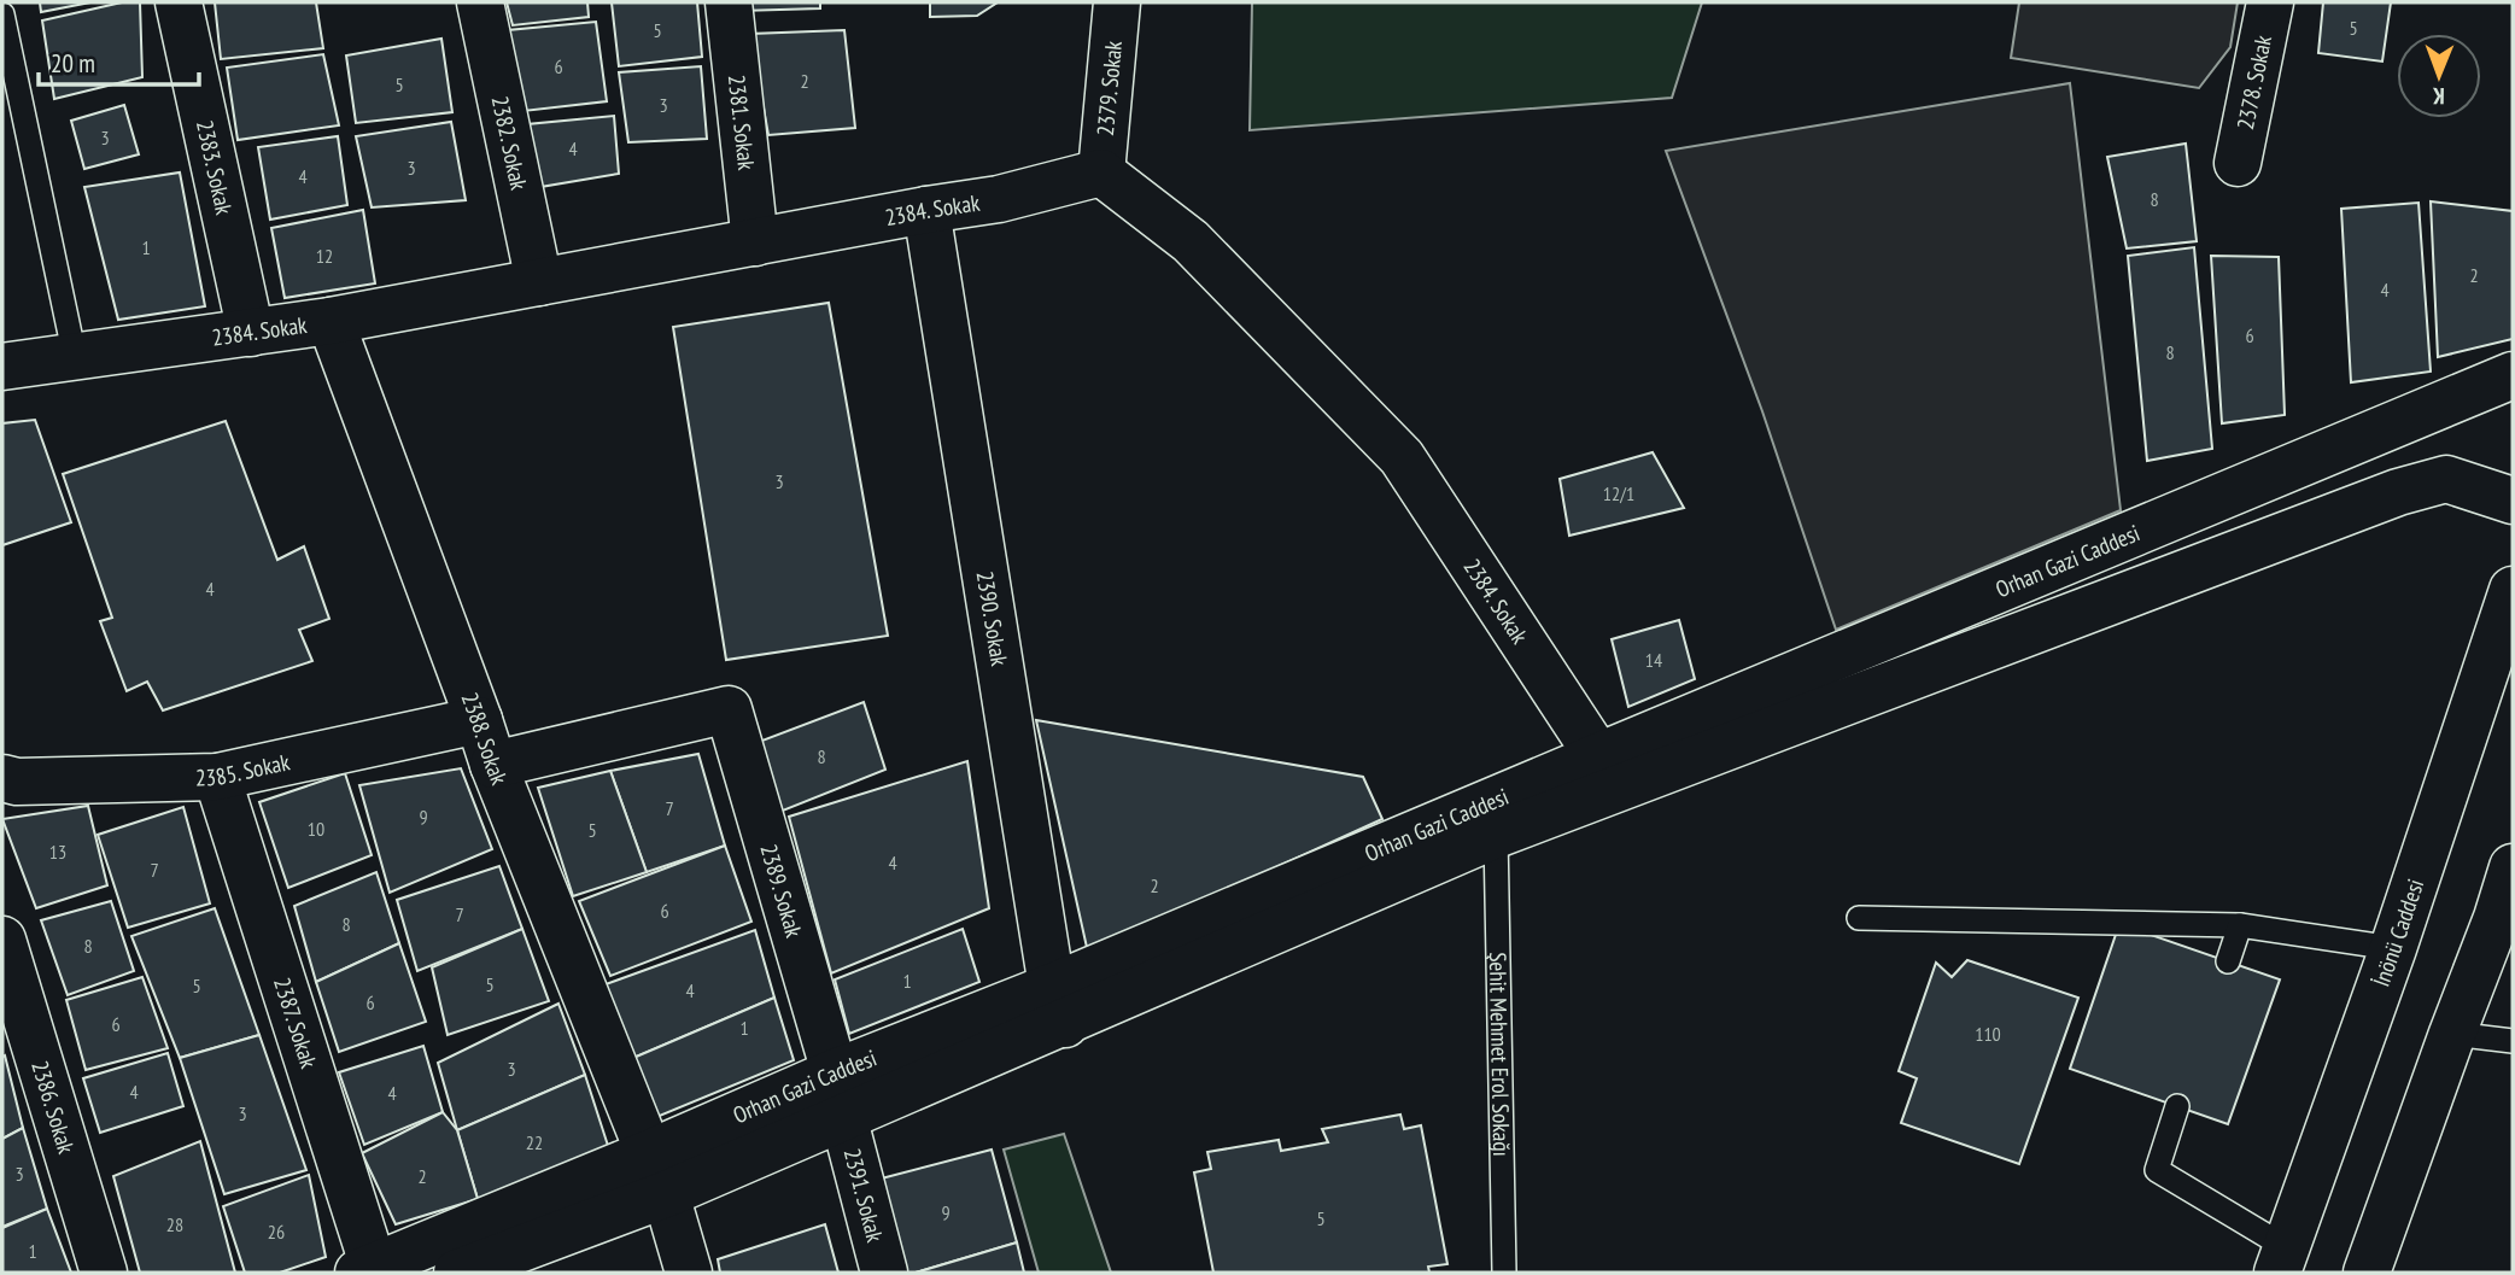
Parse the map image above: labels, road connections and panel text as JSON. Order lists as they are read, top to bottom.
{
  "streets": {
    "street": [
      "2378. Sokak",
      "2379. Sokak",
      "2381. Sokak",
      "2382. Sokak",
      "2383. Sokak",
      "2384. Sokak",
      "Orhan Gazi Caddesi",
      "2390. Sokak",
      "2388. Sokak",
      "2385. Sokak",
      "2389. Sokak",
      "İnönü Caddesi",
      "2387. Sokak",
      "2386. Sokak",
      "2391. Sokak"
    ],
    "lane": ["Şehit Mehmet Erol Sokağı"]
  },
  "crossings": [
    ["2379. Sokak", "2384. Sokak"],
    ["2381. Sokak", "2384. Sokak"],
    ["2382. Sokak", "2384. Sokak"],
    ["2383. Sokak", "2384. Sokak"],
    ["2384. Sokak", "Orhan Gazi Caddesi"],
    ["2384. Sokak", "2390. Sokak"],
    ["2384. Sokak", "2388. Sokak"],
    ["Orhan Gazi Caddesi", "2390. Sokak"],
    ["Orhan Gazi Caddesi", "2388. Sokak"],
    ["Orhan Gazi Caddesi", "2389. Sokak"],
    ["Orhan Gazi Caddesi", "2387. Sokak"],
    ["Orhan Gazi Caddesi", "Şehit Mehmet Erol Sokağı"],
    ["Orhan Gazi Caddesi", "2391. Sokak"],
    ["2388. Sokak", "2385. Sokak"],
    ["2388. Sokak", "2389. Sokak"],
    ["2385. Sokak", "2387. Sokak"],
    ["2389. Sokak", "2391. Sokak"]
  ],
  "house_numbers": [
    "5",
    "5",
    "6",
    "2",
    "5",
    "3",
    "3",
    "4",
    "3",
    "4",
    "8",
    "1",
    "12",
    "2",
    "4",
    "6",
    "8",
    "3",
    "12/1",
    "4",
    "14",
    "8",
    "7",
    "9",
    "10",
    "5",
    "13",
    "4",
    "7",
    "2",
    "6",
    "7",
    "8",
    "8",
    "1",
    "5",
    "5",
    "4",
    "6",
    "6",
    "1",
    "110",
    "3",
    "4",
    "4",
    "3",
    "22",
    "3",
    "2",
    "9",
    "5",
    "28",
    "26",
    "1"
  ],
  "scale_bar": "20 m",
  "north": "bottom"
}
